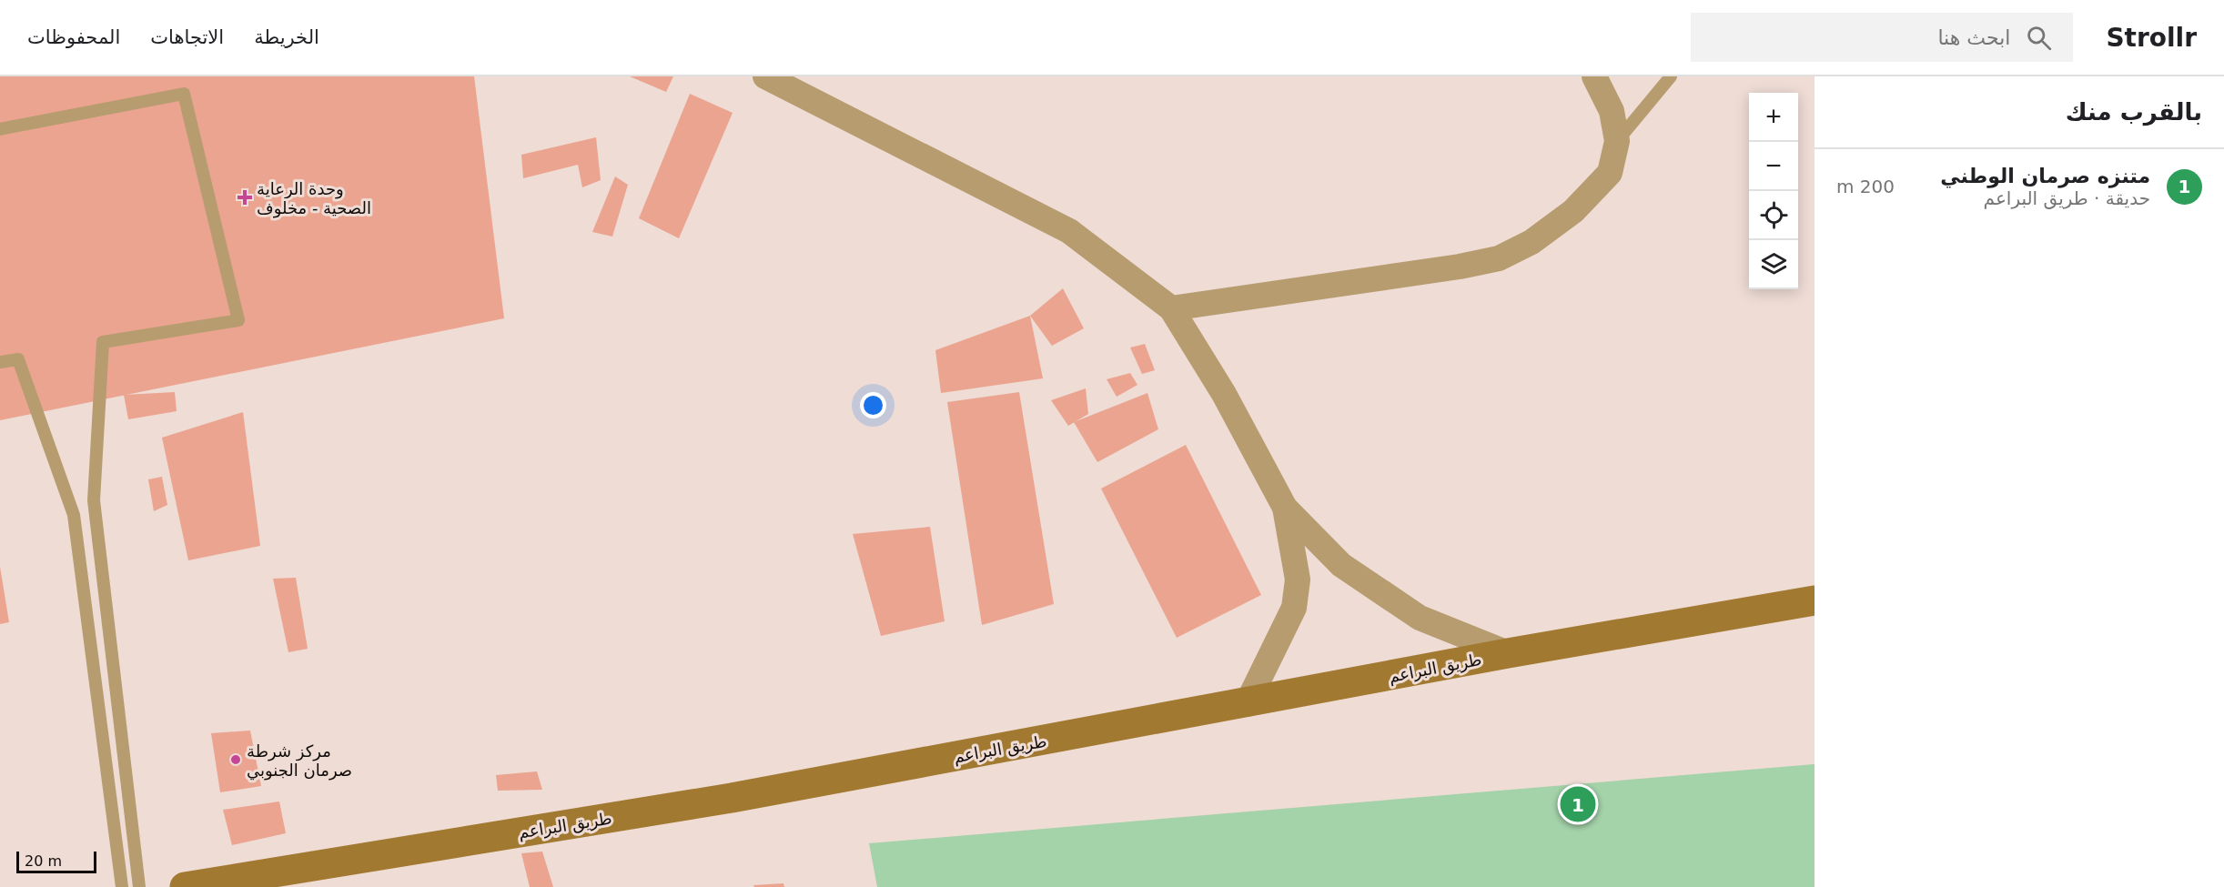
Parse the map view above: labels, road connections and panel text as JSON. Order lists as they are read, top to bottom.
{
  "streets": {
    "street": ["طريق البراعم"]
  },
  "places": {
    "health": ["وحدة الرعاية الصحية - مخلوف"],
    "other": ["مركز شرطة صرمان الجنوبي"]
  },
  "scale_bar": "20 m",
  "page": {
    "header": "Strollr",
    "search": "ابحث هنا",
    "nav": ["الخريطة", "الاتجاهات", "المحفوظات"],
    "heading": "بالقرب منك",
    "map_buttons": ["+", "−"],
    "list": [
      {
        "mark": "1",
        "name": "متنزه صرمان الوطني",
        "note": "حديقة · طريق البراعم",
        "value": "200 m"
      }
    ],
    "pins": "1",
    "scale": "20 m"
  }
}
